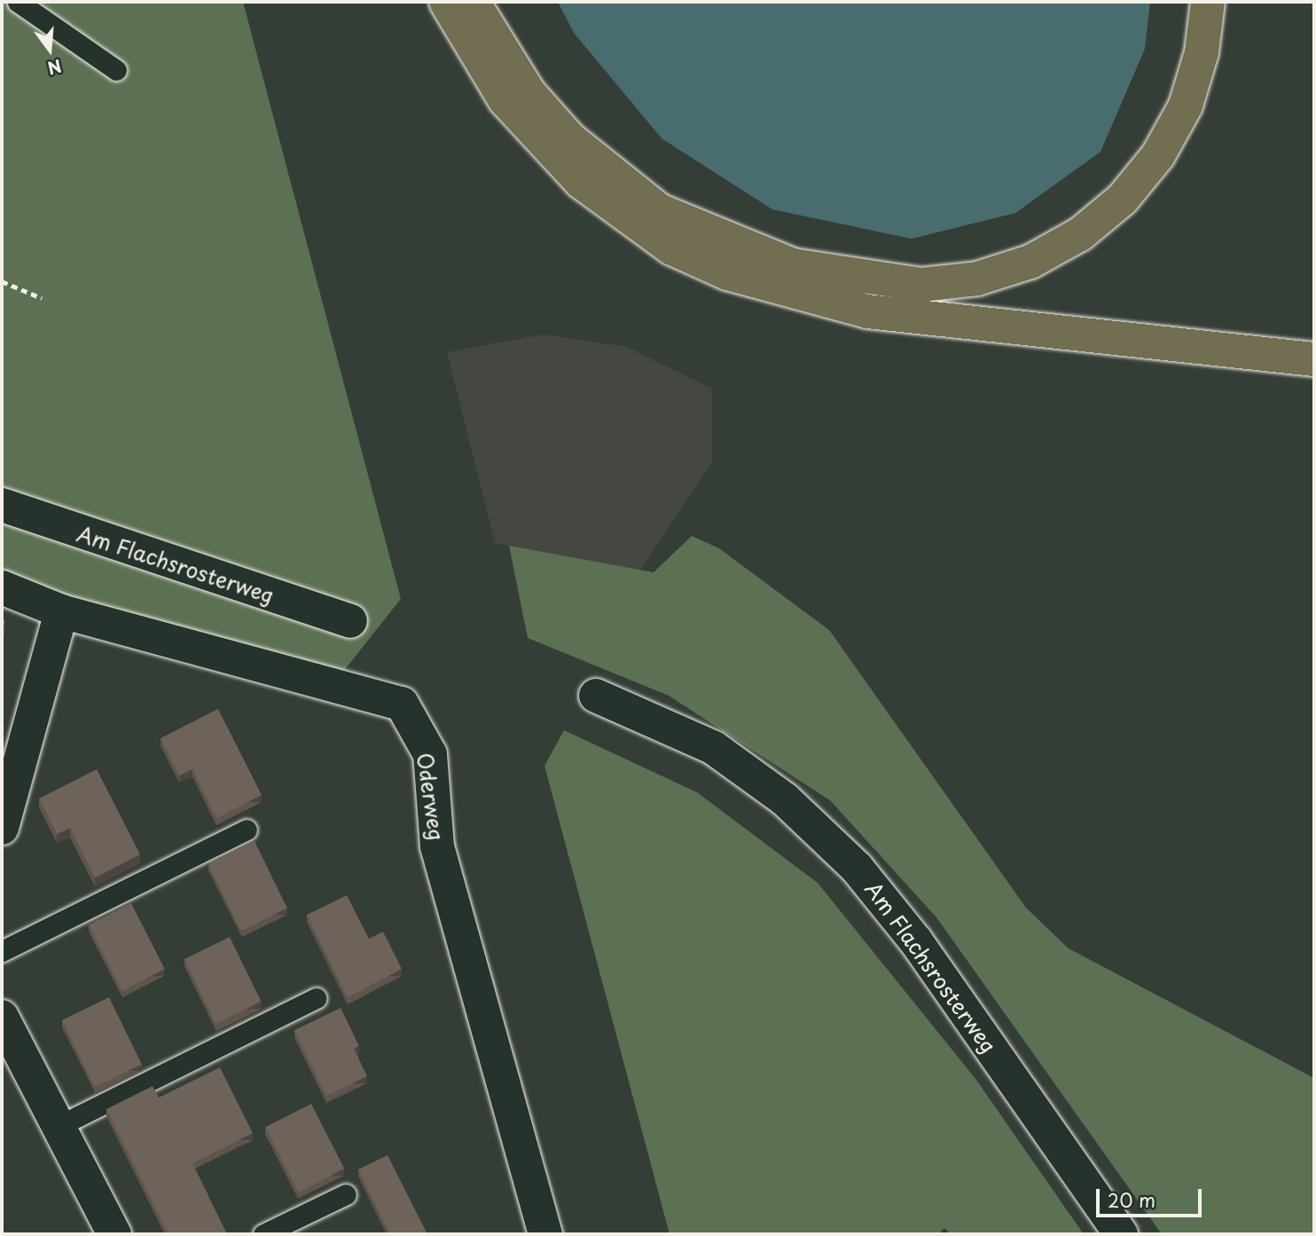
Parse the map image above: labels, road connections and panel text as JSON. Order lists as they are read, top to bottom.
{
  "streets": {
    "street": ["Am Flachsrosterweg", "Oderweg"]
  },
  "scale_bar": "20 m",
  "north": "bottom"
}
